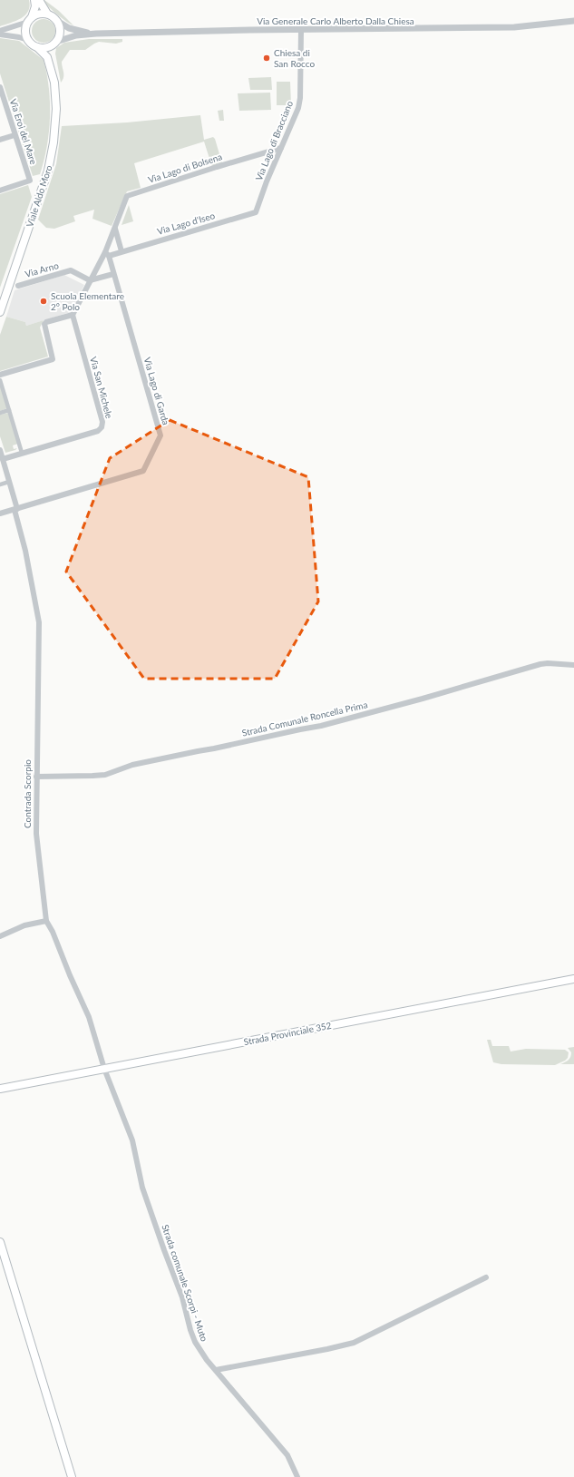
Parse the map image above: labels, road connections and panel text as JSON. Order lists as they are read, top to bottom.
{
  "streets": {
    "main road": ["Viale Aldo Moro", "Strada Provinciale 352"],
    "street": [
      "Via Generale Carlo Alberto Dalla Chiesa",
      "Via Eroi del Mare",
      "Via Lago di Bracciano",
      "Via Lago di Bolsena",
      "Via Lago d'Iseo",
      "Via Arno",
      "Via San Michele",
      "Via Lago di Garda",
      "Strada Comunale Roncella Prima",
      "Contrada Scorpio",
      "Strada comunale Scorpi - Muto"
    ]
  },
  "crossings": [
    ["Via Generale Carlo Alberto Dalla Chiesa", "Via Lago di Bracciano"],
    ["Via Lago di Bracciano", "Via Lago di Bolsena"],
    ["Via Lago di Bracciano", "Via Lago d'Iseo"],
    ["Via Lago d'Iseo", "Via Lago di Garda"],
    ["Via San Michele", "Contrada Scorpio"],
    ["Via Lago di Garda", "Contrada Scorpio"],
    ["Strada Comunale Roncella Prima", "Contrada Scorpio"],
    ["Contrada Scorpio", "Strada Provinciale 352"],
    ["Contrada Scorpio", "Strada comunale Scorpi - Muto"],
    ["Strada Provinciale 352", "Strada comunale Scorpi - Muto"]
  ],
  "places": ["Chiesa di San Rocco", "Scuola Elementare 2° Polo"]
}
